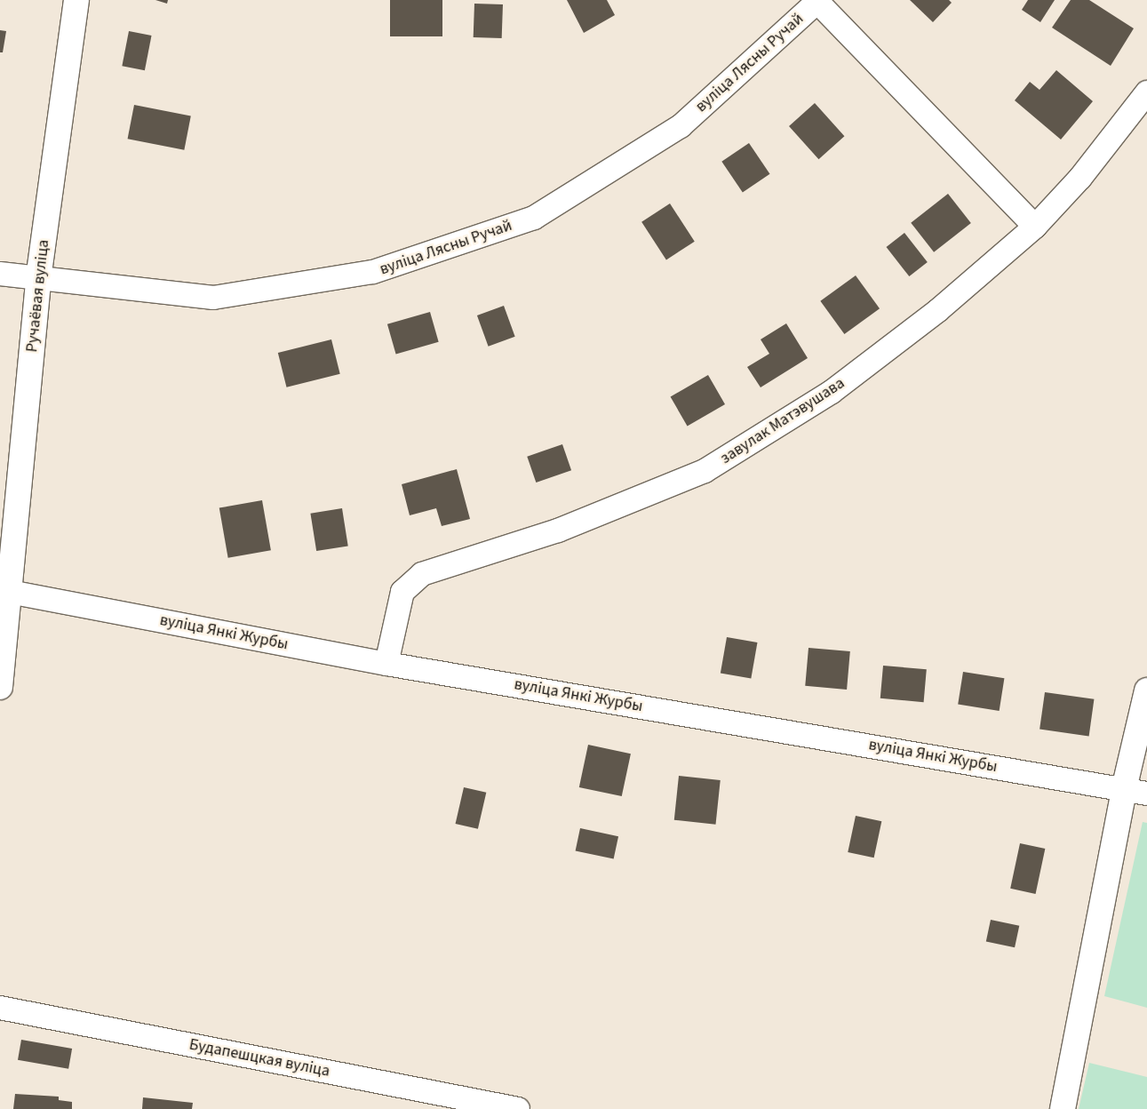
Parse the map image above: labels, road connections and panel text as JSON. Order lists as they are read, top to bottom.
{
  "streets": {
    "street": [
      "вуліца Лясны Ручай",
      "Ручаёвая вуліца",
      "завулак Матэвушава",
      "вуліца Янкі Журбы",
      "Будапешцкая вуліца"
    ]
  },
  "crossings": [
    ["вуліца Лясны Ручай", "Ручаёвая вуліца"],
    ["Ручаёвая вуліца", "вуліца Янкі Журбы"],
    ["завулак Матэвушава", "вуліца Янкі Журбы"]
  ]
}
